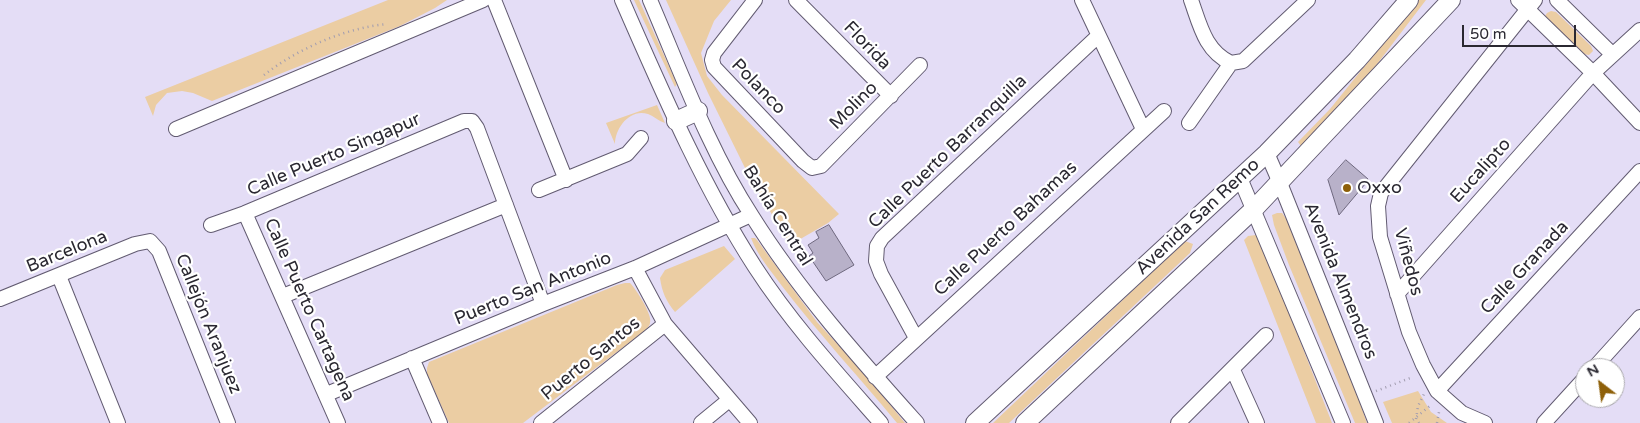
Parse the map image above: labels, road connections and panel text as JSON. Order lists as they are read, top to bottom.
{
  "streets": {
    "street": [
      "Florida",
      "Polanco",
      "Molino",
      "Calle Puerto Barranquilla",
      "Calle Puerto Singapur",
      "Eucalipto",
      "Bahía Central",
      "Avenida San Remo",
      "Calle Puerto Bahamas",
      "Barcelona",
      "Viñedos",
      "Calle Granada",
      "Avenida Almendros",
      "Puerto San Antonio",
      "Calle Puerto Cartagena",
      "Callejón Aranjuez",
      "Puerto Santos"
    ]
  },
  "crossings": [
    ["Florida", "Molino"],
    ["Polanco", "Molino"],
    ["Calle Puerto Barranquilla", "Calle Puerto Bahamas"],
    ["Calle Puerto Singapur", "Calle Puerto Cartagena"],
    ["Eucalipto", "Viñedos"],
    ["Bahía Central", "Calle Puerto Bahamas"],
    ["Bahía Central", "Puerto San Antonio"],
    ["Avenida San Remo", "Avenida Almendros"],
    ["Barcelona", "Callejón Aranjuez"],
    ["Viñedos", "Calle Granada"],
    ["Puerto San Antonio", "Calle Puerto Cartagena"]
  ],
  "places": ["Oxxo"],
  "scale_bar": "50 m",
  "north": "top left"
}
